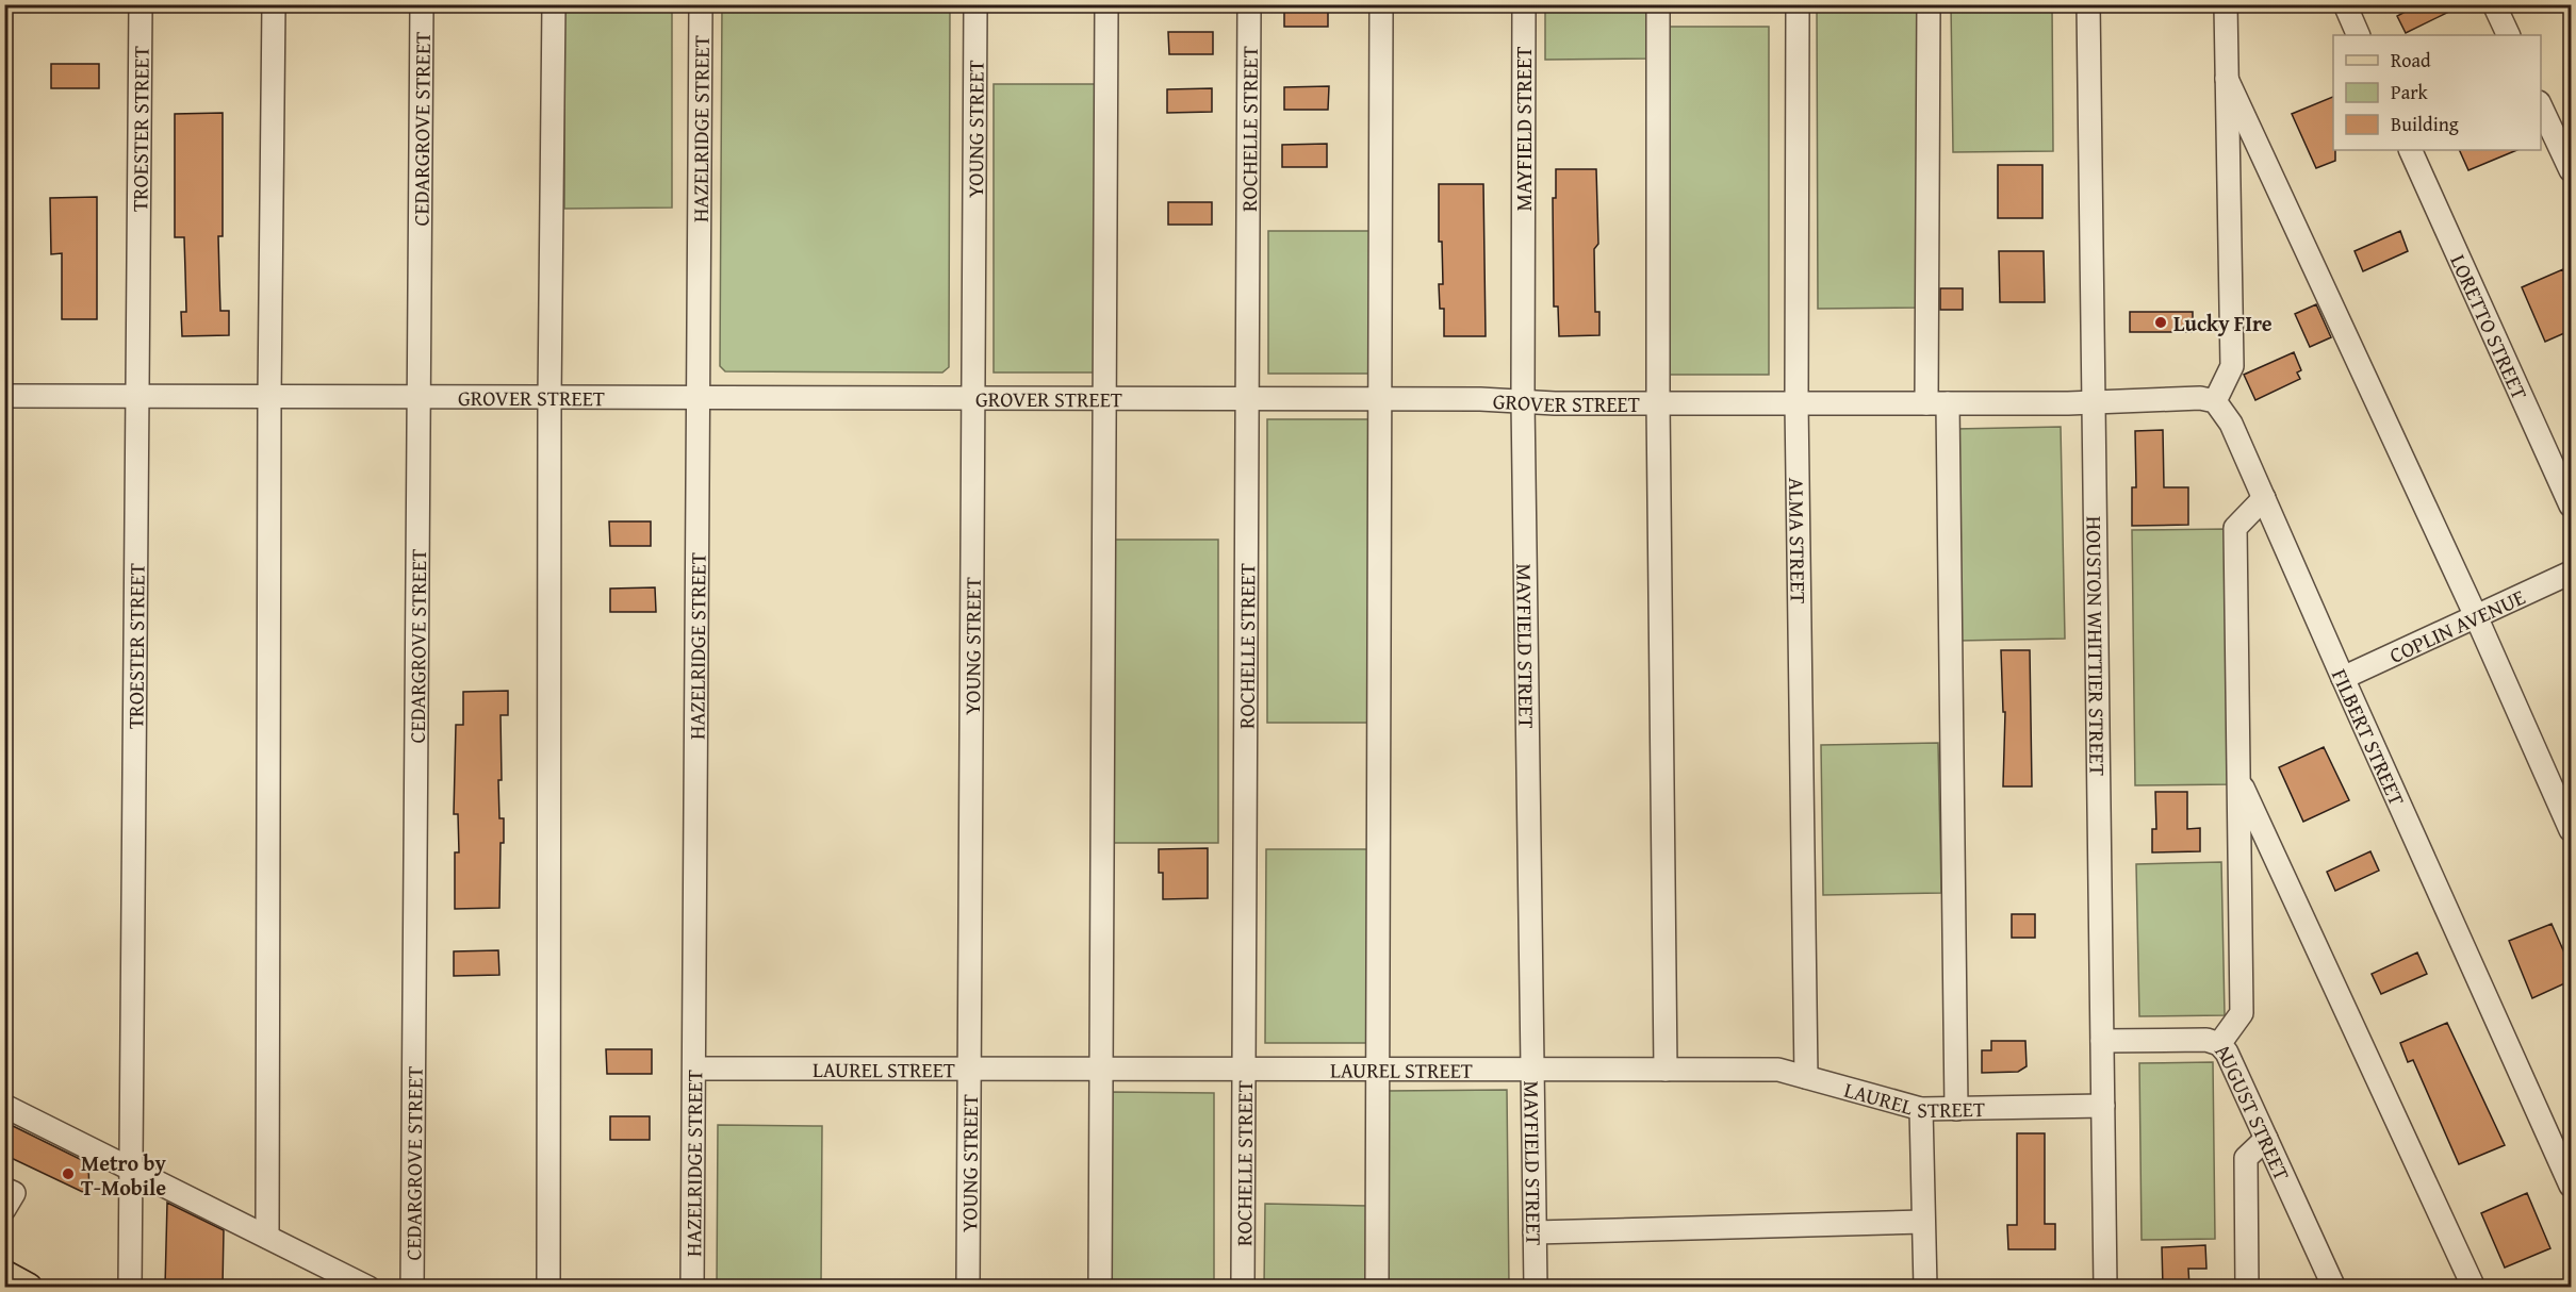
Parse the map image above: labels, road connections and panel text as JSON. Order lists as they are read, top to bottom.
{
  "streets": {
    "street": [
      "TROESTER STREET",
      "CEDARGROVE STREET",
      "HAZELRIDGE STREET",
      "YOUNG STREET",
      "ROCHELLE STREET",
      "MAYFIELD STREET",
      "LORETTO STREET",
      "GROVER STREET",
      "ALMA STREET",
      "COPLIN AVENUE",
      "HOUSTON WHITTIER STREET",
      "FILBERT STREET",
      "LAUREL STREET",
      "AUGUST STREET"
    ]
  },
  "crossings": [
    ["TROESTER STREET", "GROVER STREET"],
    ["CEDARGROVE STREET", "GROVER STREET"],
    ["HAZELRIDGE STREET", "GROVER STREET"],
    ["HAZELRIDGE STREET", "LAUREL STREET"],
    ["YOUNG STREET", "GROVER STREET"],
    ["YOUNG STREET", "LAUREL STREET"],
    ["ROCHELLE STREET", "GROVER STREET"],
    ["ROCHELLE STREET", "LAUREL STREET"],
    ["MAYFIELD STREET", "GROVER STREET"],
    ["MAYFIELD STREET", "LAUREL STREET"],
    ["GROVER STREET", "ALMA STREET"],
    ["GROVER STREET", "HOUSTON WHITTIER STREET"],
    ["ALMA STREET", "LAUREL STREET"],
    ["COPLIN AVENUE", "FILBERT STREET"],
    ["HOUSTON WHITTIER STREET", "LAUREL STREET"],
    ["HOUSTON WHITTIER STREET", "AUGUST STREET"]
  ],
  "places": ["Lucky FIre", "Metro by T-Mobile"],
  "legend": ["Road", "Park", "Building"]
}
